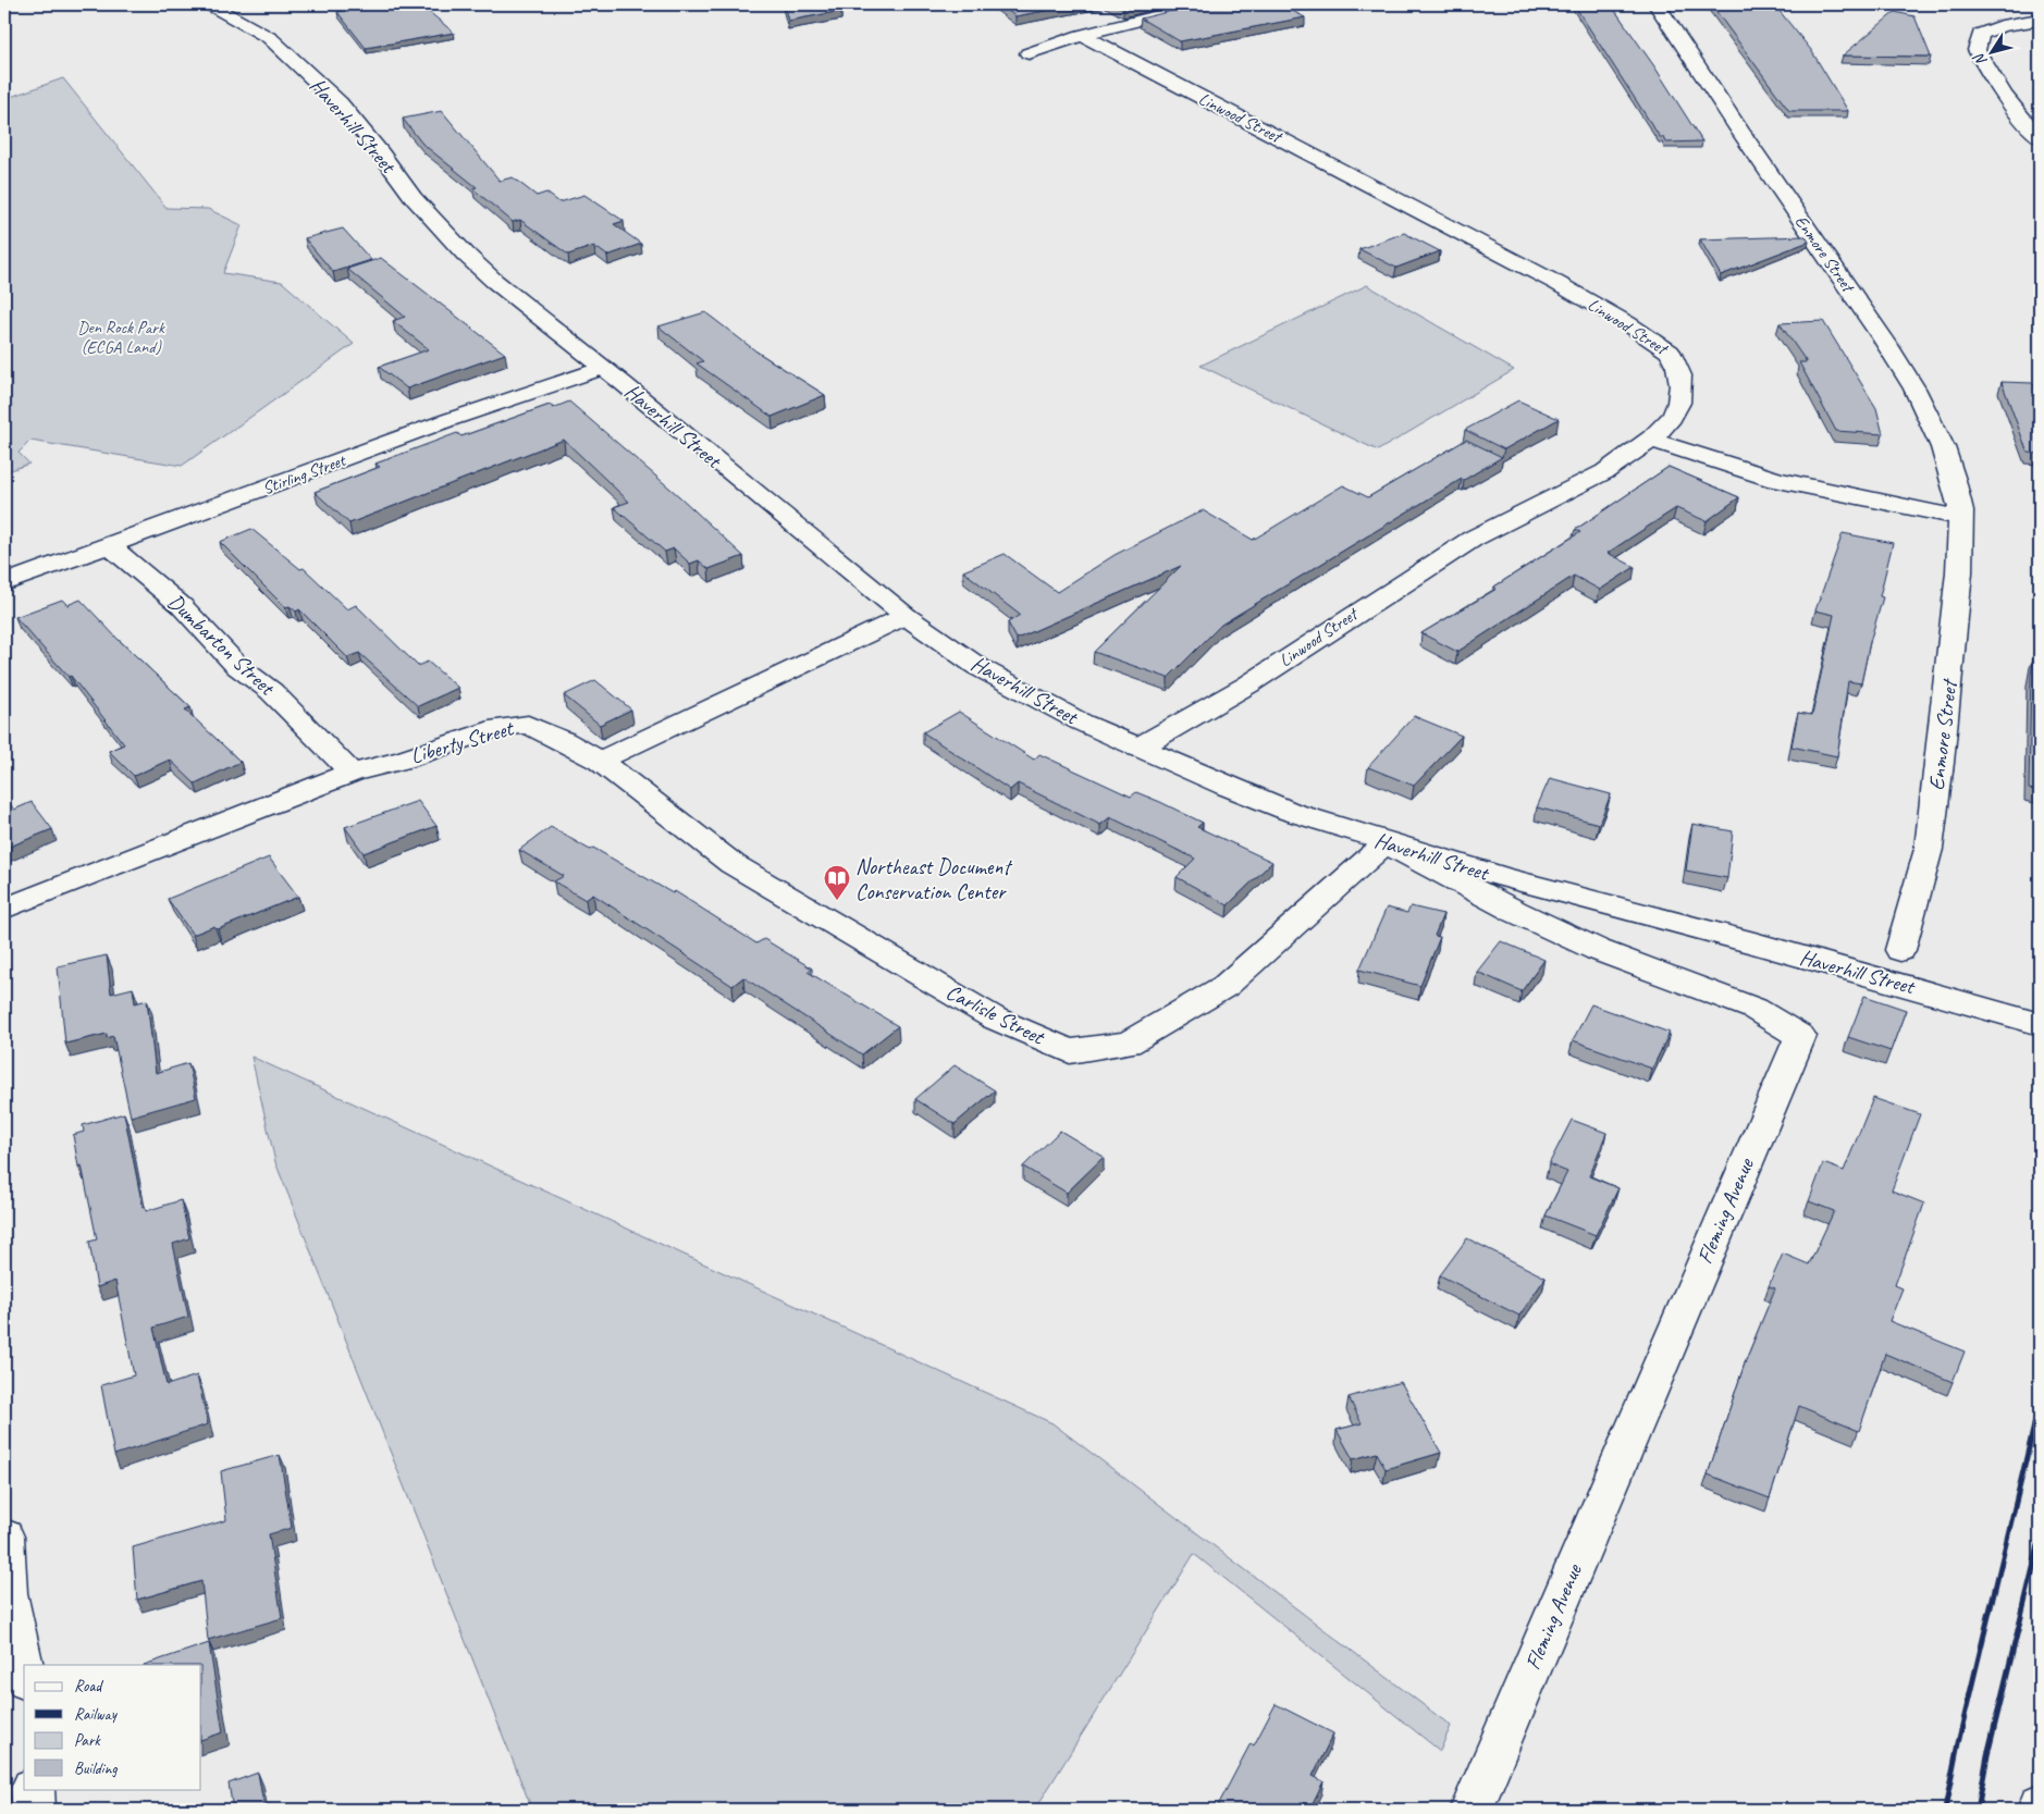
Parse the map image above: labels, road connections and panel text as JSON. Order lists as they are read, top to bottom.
{
  "streets": {
    "street": [
      "Linwood Street",
      "Haverhill Street",
      "Enmore Street",
      "Stirling Street",
      "Dumbarton Street",
      "Liberty Street",
      "Carlisle Street",
      "Fleming Avenue"
    ]
  },
  "crossings": [
    ["Linwood Street", "Haverhill Street"],
    ["Haverhill Street", "Stirling Street"],
    ["Haverhill Street", "Carlisle Street"],
    ["Haverhill Street", "Fleming Avenue"],
    ["Stirling Street", "Dumbarton Street"],
    ["Dumbarton Street", "Liberty Street"],
    ["Liberty Street", "Carlisle Street"],
    ["Carlisle Street", "Fleming Avenue"]
  ],
  "parks": ["Den Rock Park (ECGA Land)"],
  "places": {
    "library": ["Northeast Document Conservation Center"]
  },
  "legend": [
    "Road",
    "Railway",
    "Park",
    "Building"
  ],
  "north": "bottom left"
}
